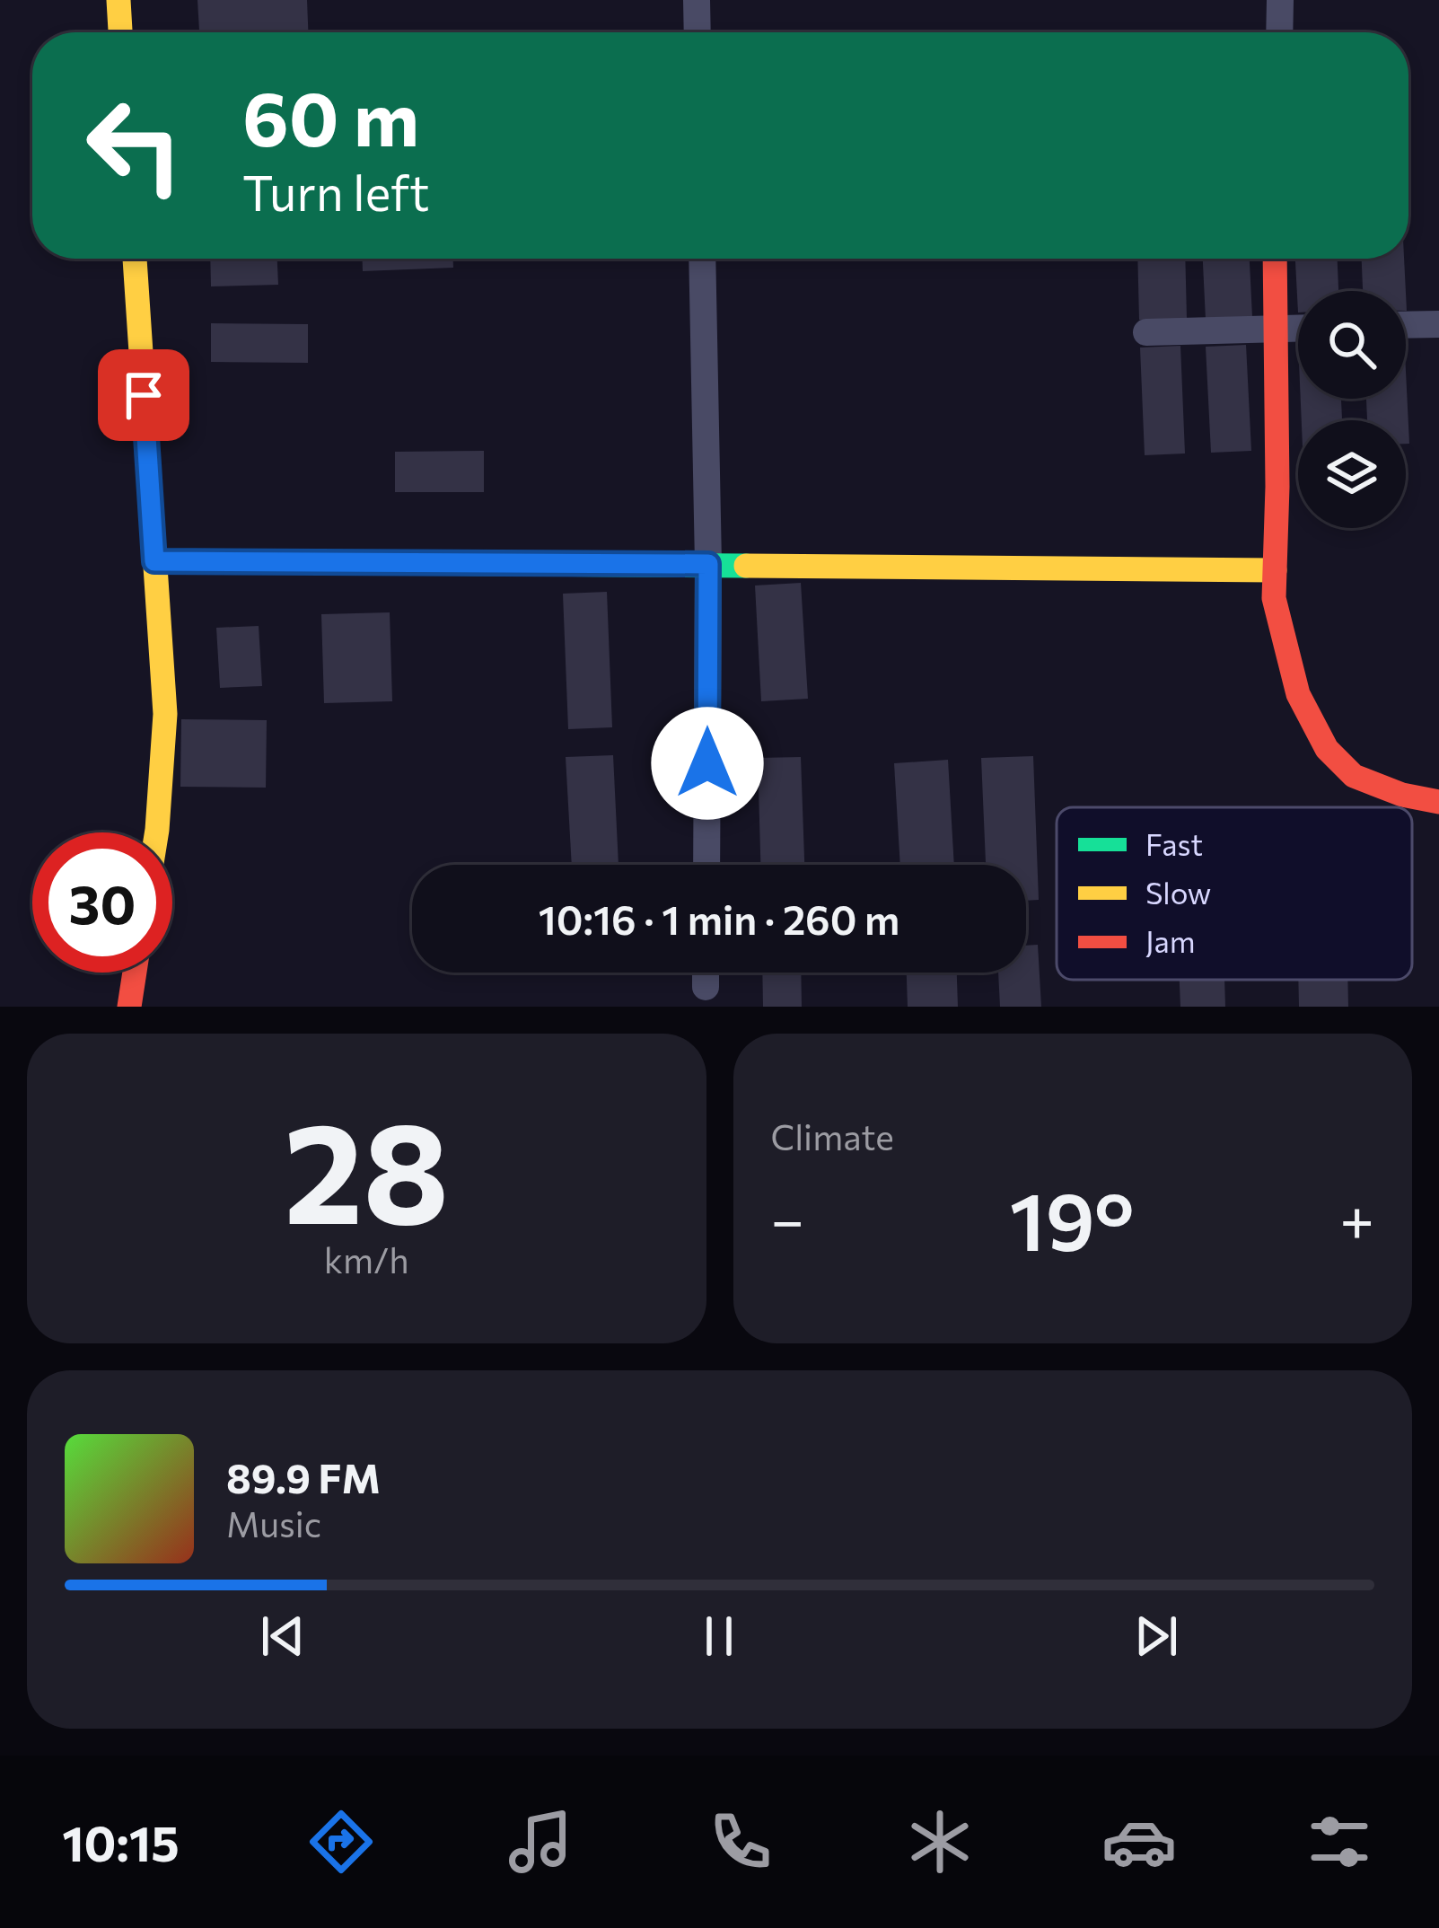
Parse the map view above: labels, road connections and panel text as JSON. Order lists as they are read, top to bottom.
{
  "legend": ["Fast", "Slow", "Jam"],
  "page": {
    "turn": ["60 m", "Turn left"],
    "limit": "30",
    "trip": "10:16 · 1 min · 260 m",
    "tile": [
      ["28", "km/h"],
      "Climate"
    ],
    "heat": ["−", "19°", "+"],
    "song": ["89.9 FM", "Music"],
    "tabs": "10:15"
  }
}
